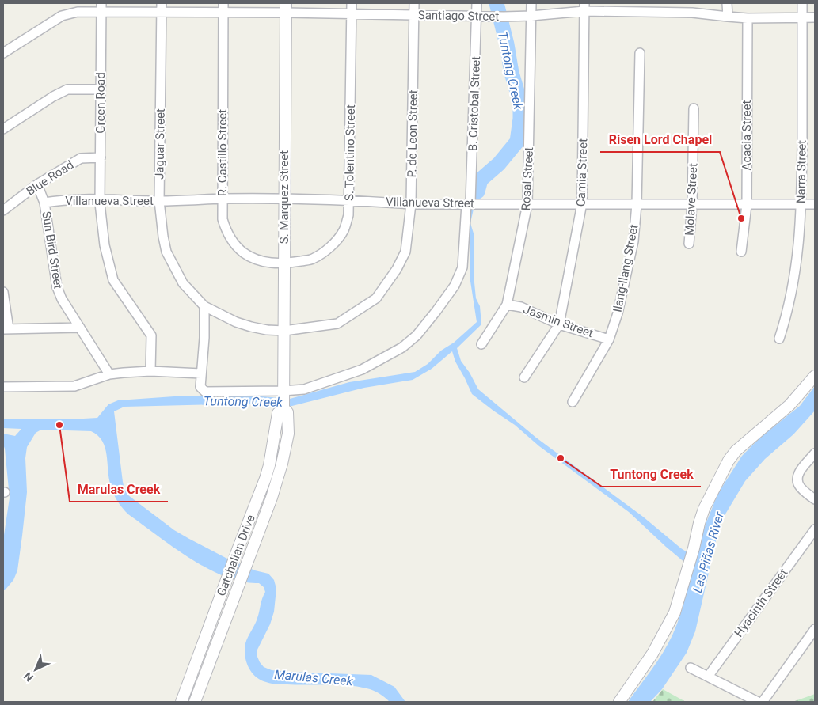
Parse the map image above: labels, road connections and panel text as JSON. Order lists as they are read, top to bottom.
{
  "streets": {
    "street": [
      "Santiago Street",
      "Green Road",
      "B. Cristobal Street",
      "P. de Leon Street",
      "Acacia Street",
      "Jaguar Street",
      "R. Castillo Street",
      "S. Tolentino Street",
      "Narra Street",
      "Camia Street",
      "Blue Road",
      "Rosal Street",
      "S. Marquez Street",
      "Molave Street",
      "Villanueva Street",
      "Sun Bird Street",
      "Ilang-Ilang Street",
      "Jasmin Street",
      "Gatchalian Drive",
      "Hyacinth Street"
    ]
  },
  "crossings": [
    ["Santiago Street", "Green Road"],
    ["Santiago Street", "B. Cristobal Street"],
    ["Santiago Street", "P. de Leon Street"],
    ["Santiago Street", "Acacia Street"],
    ["Santiago Street", "Jaguar Street"],
    ["Santiago Street", "R. Castillo Street"],
    ["Santiago Street", "S. Tolentino Street"],
    ["Santiago Street", "Narra Street"],
    ["Santiago Street", "Camia Street"],
    ["Santiago Street", "Rosal Street"],
    ["Santiago Street", "S. Marquez Street"],
    ["Green Road", "Blue Road"],
    ["Green Road", "Villanueva Street"],
    ["B. Cristobal Street", "S. Marquez Street"],
    ["B. Cristobal Street", "Villanueva Street"],
    ["B. Cristobal Street", "Gatchalian Drive"],
    ["P. de Leon Street", "Jaguar Street"],
    ["P. de Leon Street", "S. Marquez Street"],
    ["P. de Leon Street", "Villanueva Street"],
    ["Acacia Street", "Villanueva Street"],
    ["Jaguar Street", "S. Marquez Street"],
    ["Jaguar Street", "Villanueva Street"],
    ["R. Castillo Street", "S. Tolentino Street"],
    ["R. Castillo Street", "S. Marquez Street"],
    ["R. Castillo Street", "Villanueva Street"],
    ["S. Tolentino Street", "S. Marquez Street"],
    ["S. Tolentino Street", "Villanueva Street"],
    ["Narra Street", "Villanueva Street"],
    ["Camia Street", "Villanueva Street"],
    ["Camia Street", "Jasmin Street"],
    ["Blue Road", "Sun Bird Street"],
    ["Rosal Street", "Villanueva Street"],
    ["Rosal Street", "Jasmin Street"],
    ["S. Marquez Street", "Villanueva Street"],
    ["S. Marquez Street", "Gatchalian Drive"],
    ["Molave Street", "Villanueva Street"],
    ["Villanueva Street", "Sun Bird Street"],
    ["Villanueva Street", "Ilang-Ilang Street"],
    ["Ilang-Ilang Street", "Jasmin Street"]
  ],
  "water": ["Tuntong Creek", "Las Piñas River", "Marulas Creek"],
  "places": ["Risen Lord Chapel", "Marulas Creek", "Tuntong Creek"],
  "north": "bottom left"
}
